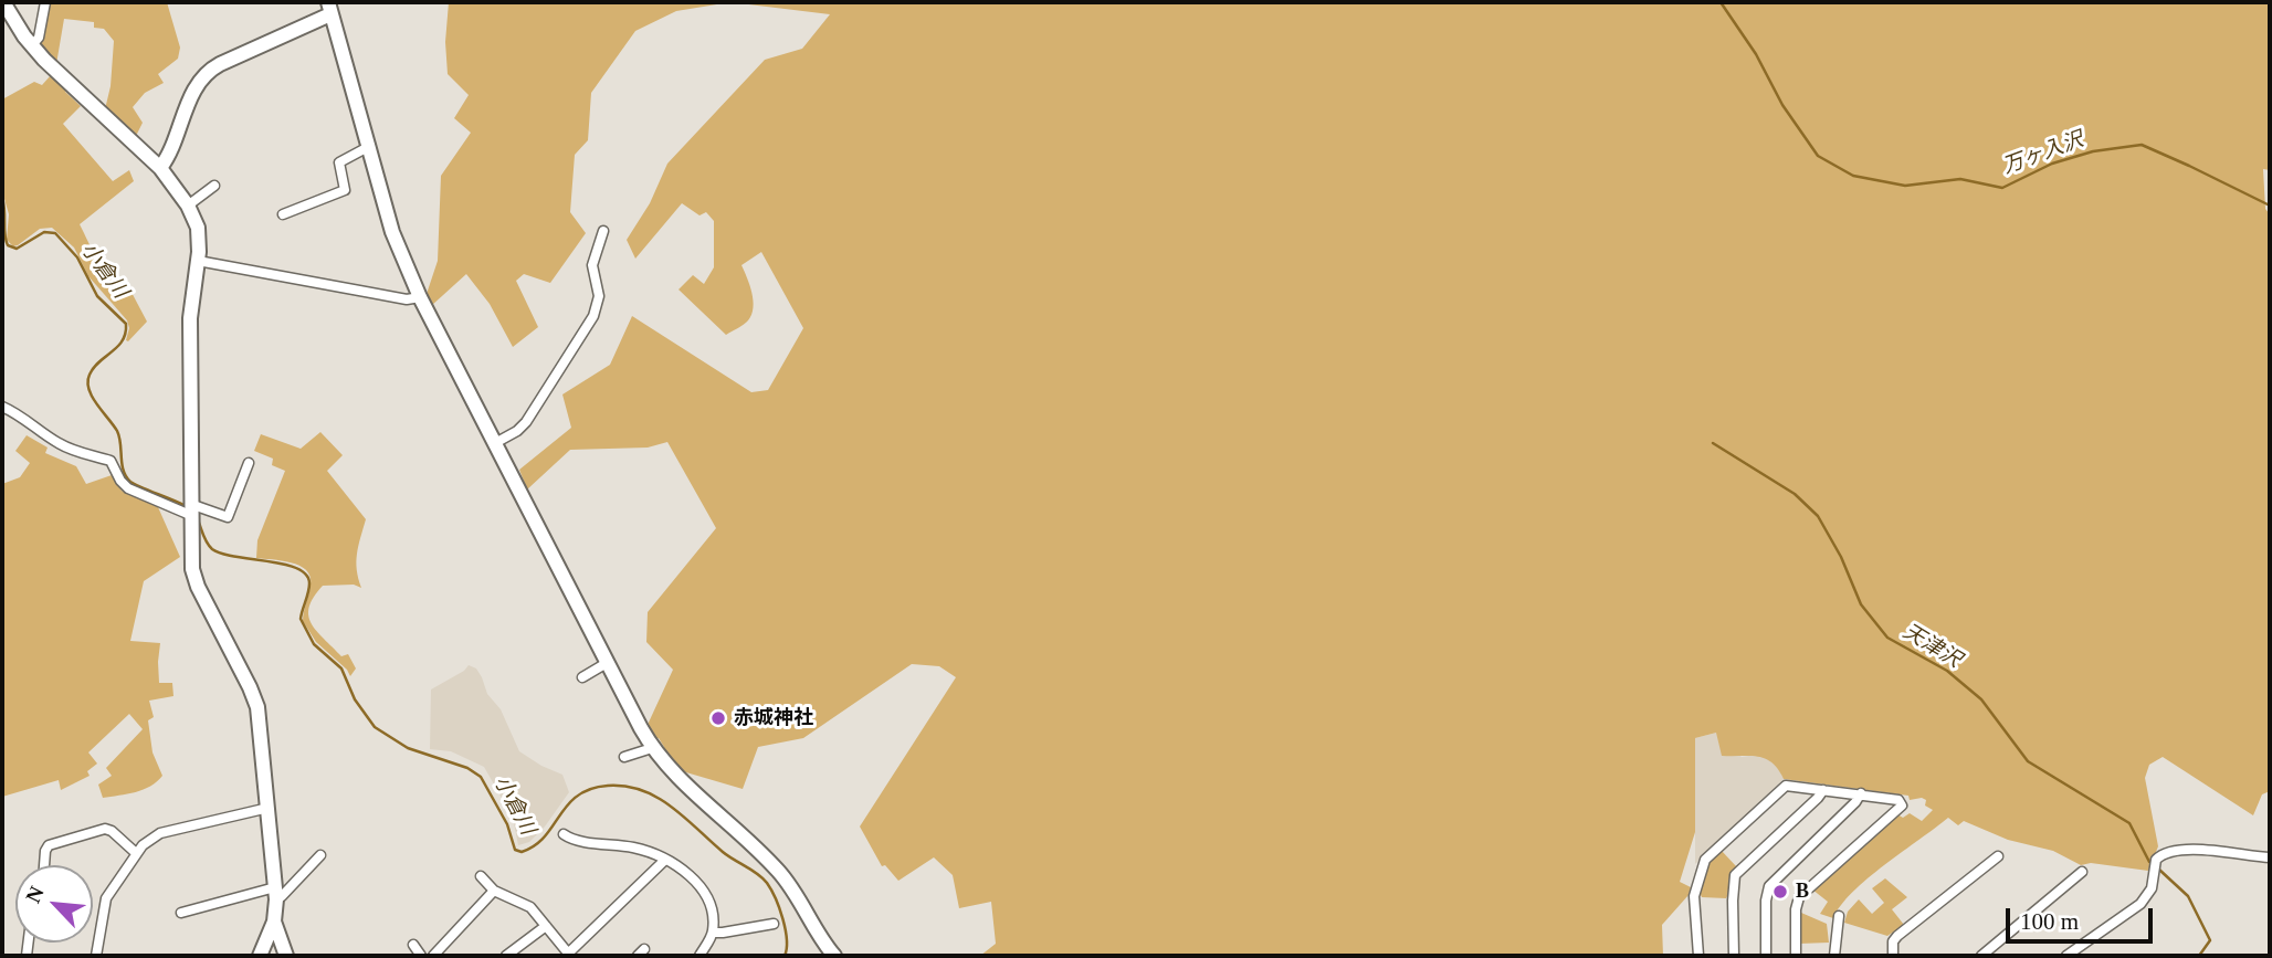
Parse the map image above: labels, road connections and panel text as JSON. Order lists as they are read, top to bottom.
{
  "water": ["万ヶ入沢", "小倉川", "天津沢"],
  "places": ["赤城神社", "B"],
  "scale_bar": "100 m",
  "north": "top left"
}
